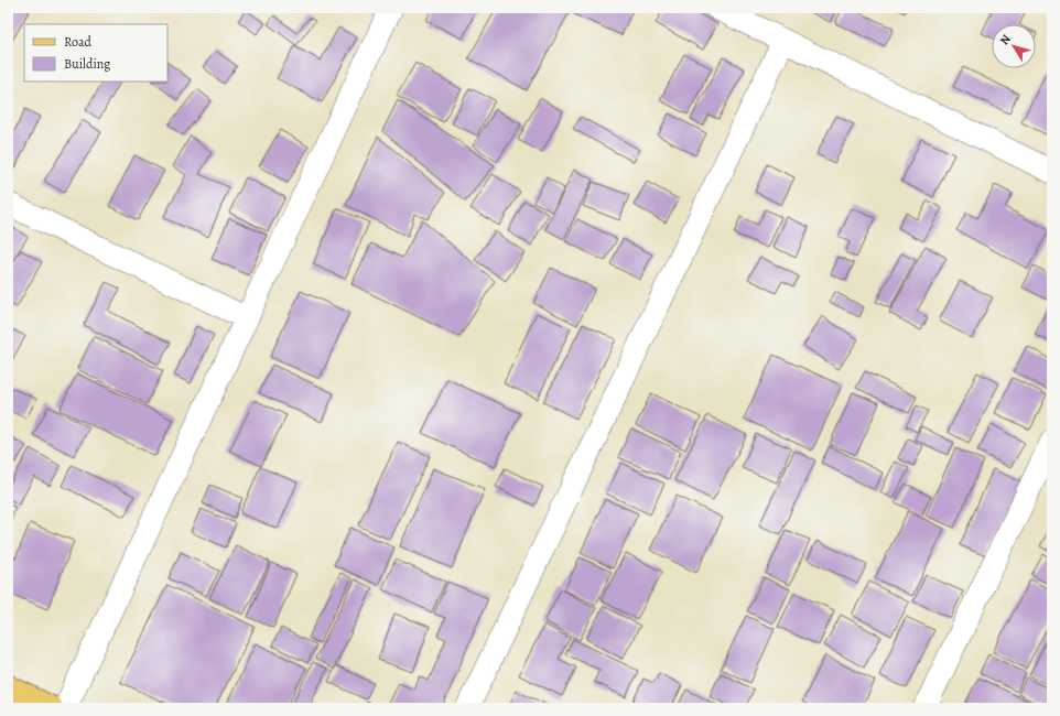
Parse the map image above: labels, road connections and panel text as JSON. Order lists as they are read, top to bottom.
{
  "legend": ["Road", "Building"],
  "north": "top left"
}
